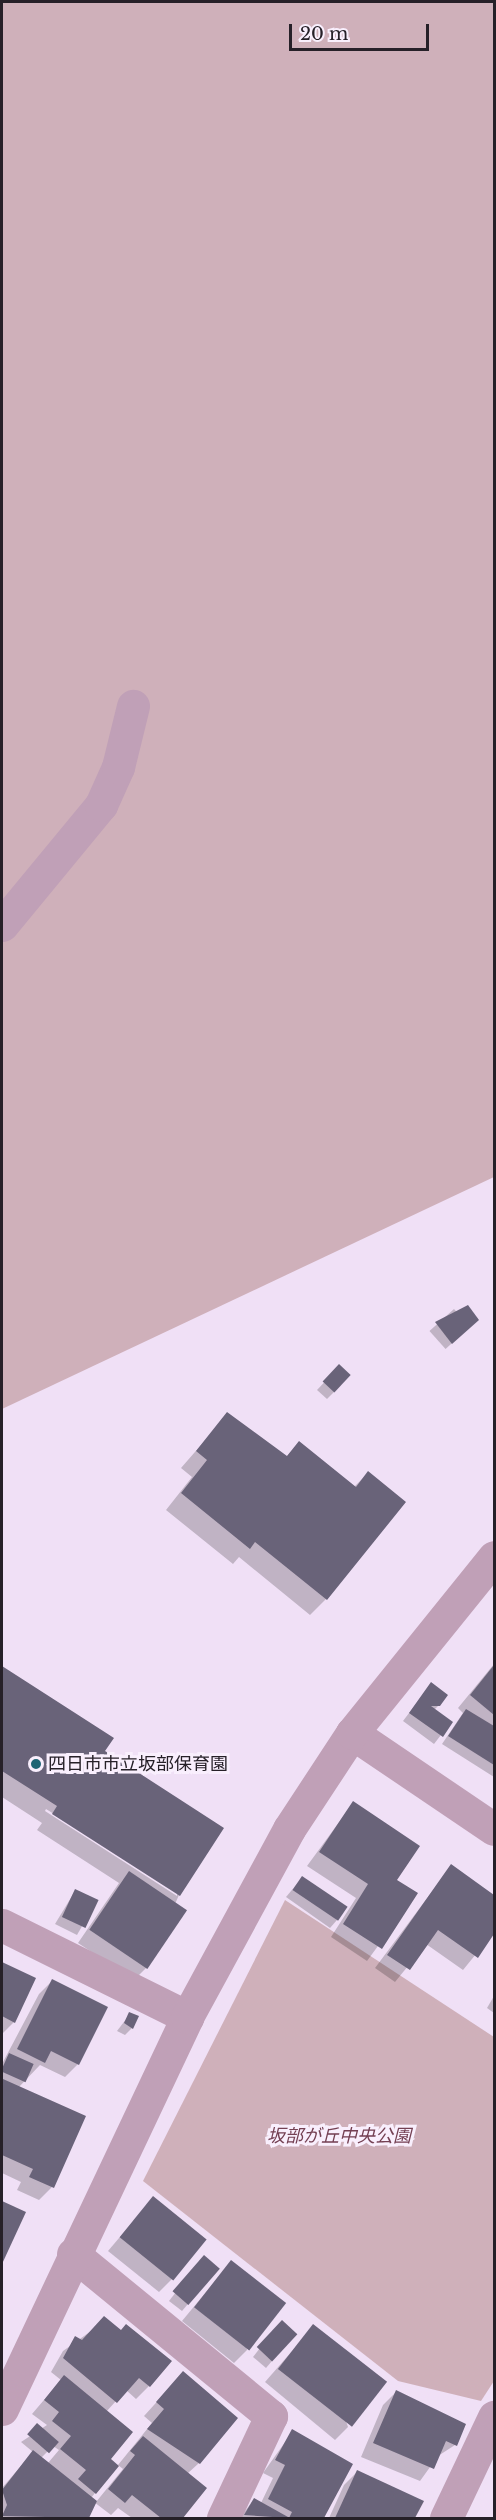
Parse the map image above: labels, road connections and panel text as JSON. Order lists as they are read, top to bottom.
{
  "parks": ["坂部が丘中央公園"],
  "places": ["四日市市立坂部保育園"],
  "scale_bar": "20 m"
}
